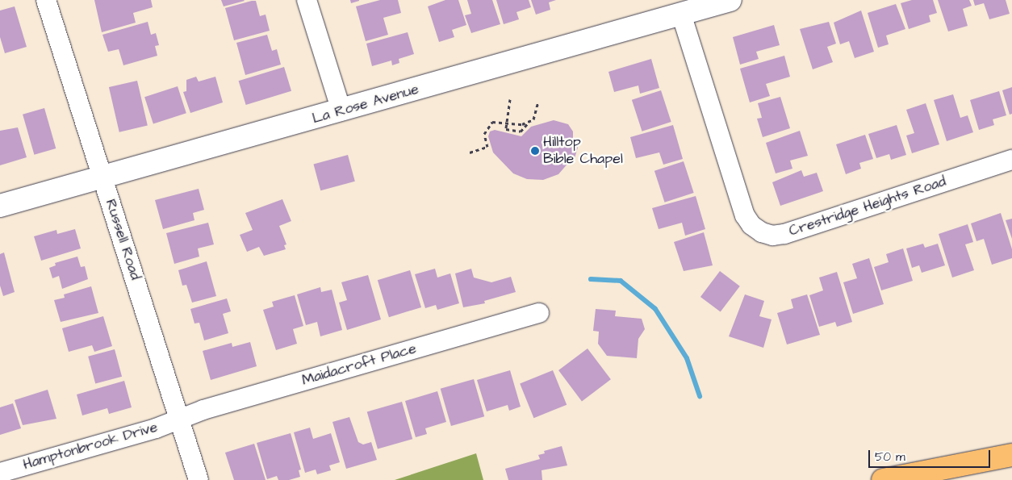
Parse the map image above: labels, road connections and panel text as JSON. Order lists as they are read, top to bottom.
{
  "streets": {
    "street": [
      "La Rose Avenue",
      "Crestridge Heights Road",
      "Russell Road",
      "Maidacroft Place",
      "Hamptonbrook Drive"
    ]
  },
  "crossings": [
    ["La Rose Avenue", "Crestridge Heights Road"],
    ["La Rose Avenue", "Russell Road"],
    ["Russell Road", "Maidacroft Place"],
    ["Russell Road", "Hamptonbrook Drive"],
    ["Maidacroft Place", "Hamptonbrook Drive"]
  ],
  "places": ["Hilltop Bible Chapel"],
  "scale_bar": "50 m"
}
